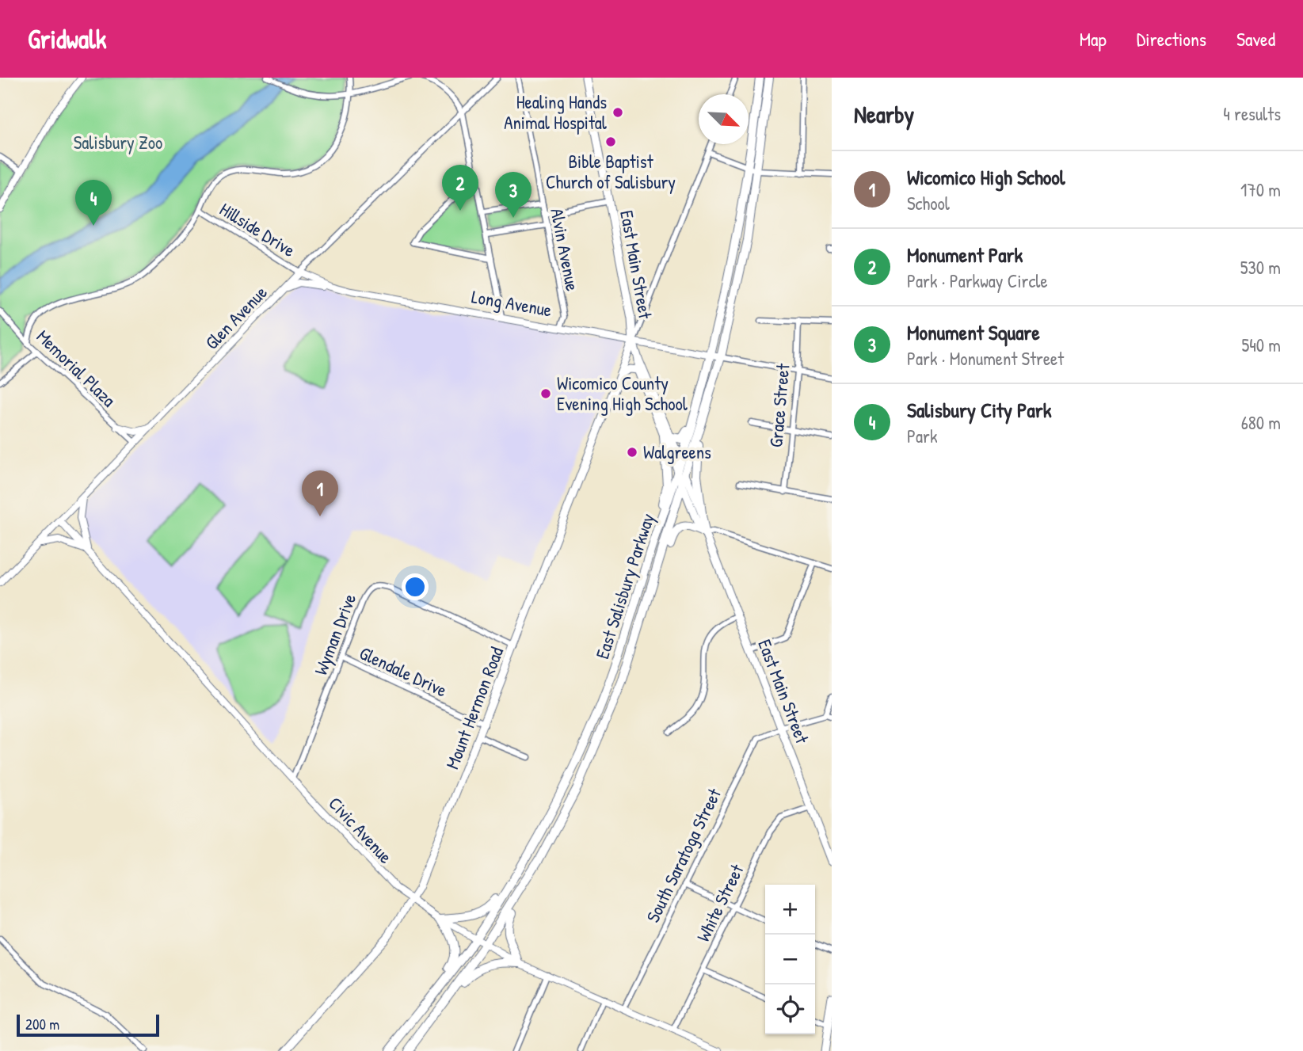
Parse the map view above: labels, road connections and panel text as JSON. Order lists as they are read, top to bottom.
{
  "streets": {
    "main road": ["East Main Street", "East Salisbury Parkway", "Mount Hermon Road"],
    "street": [
      "Hillside Drive",
      "Alvin Avenue",
      "Long Avenue",
      "Glen Avenue",
      "Memorial Plaza",
      "Grace Street",
      "Wyman Drive",
      "Glendale Drive",
      "Civic Avenue",
      "South Saratoga Street",
      "White Street"
    ]
  },
  "crossings": [
    ["Hillside Drive", "Long Avenue"],
    ["Hillside Drive", "Glen Avenue"],
    ["Alvin Avenue", "Long Avenue"],
    ["East Main Street", "Long Avenue"],
    ["East Main Street", "East Salisbury Parkway"],
    ["East Main Street", "Mount Hermon Road"],
    ["East Main Street", "South Saratoga Street"],
    ["East Main Street", "White Street"],
    ["Long Avenue", "Glen Avenue"],
    ["Long Avenue", "East Salisbury Parkway"],
    ["Long Avenue", "Mount Hermon Road"],
    ["Glen Avenue", "Memorial Plaza"],
    ["Glen Avenue", "Civic Avenue"],
    ["East Salisbury Parkway", "Civic Avenue"],
    ["Wyman Drive", "Glendale Drive"],
    ["Wyman Drive", "Mount Hermon Road"],
    ["Wyman Drive", "Civic Avenue"],
    ["Glendale Drive", "Mount Hermon Road"],
    ["Mount Hermon Road", "Civic Avenue"],
    ["Civic Avenue", "South Saratoga Street"],
    ["Civic Avenue", "White Street"]
  ],
  "parks": ["Salisbury Zoo"],
  "places": [
    "Healing Hands Animal Hospital",
    "Bible Baptist Church of Salisbury",
    "Wicomico County Evening High School",
    "Walgreens"
  ],
  "scale_bar": "200 m",
  "north": "bottom right",
  "page": {
    "header": "Gridwalk",
    "nav": ["Map", "Directions", "Saved"],
    "heading": ["Nearby", "4 results"],
    "list": [
      {
        "mark": "1",
        "name": "Wicomico High School",
        "note": "School",
        "value": "170 m"
      },
      {
        "mark": "2",
        "name": "Monument Park",
        "note": "Park · Parkway Circle",
        "value": "530 m"
      },
      {
        "mark": "3",
        "name": "Monument Square",
        "note": "Park · Monument Street",
        "value": "540 m"
      },
      {
        "mark": "4",
        "name": "Salisbury City Park",
        "note": "Park",
        "value": "680 m"
      }
    ],
    "pins": [
      "2",
      "3",
      "4",
      "1"
    ],
    "map_buttons": ["+", "−"],
    "scale": "200 m"
  }
}
